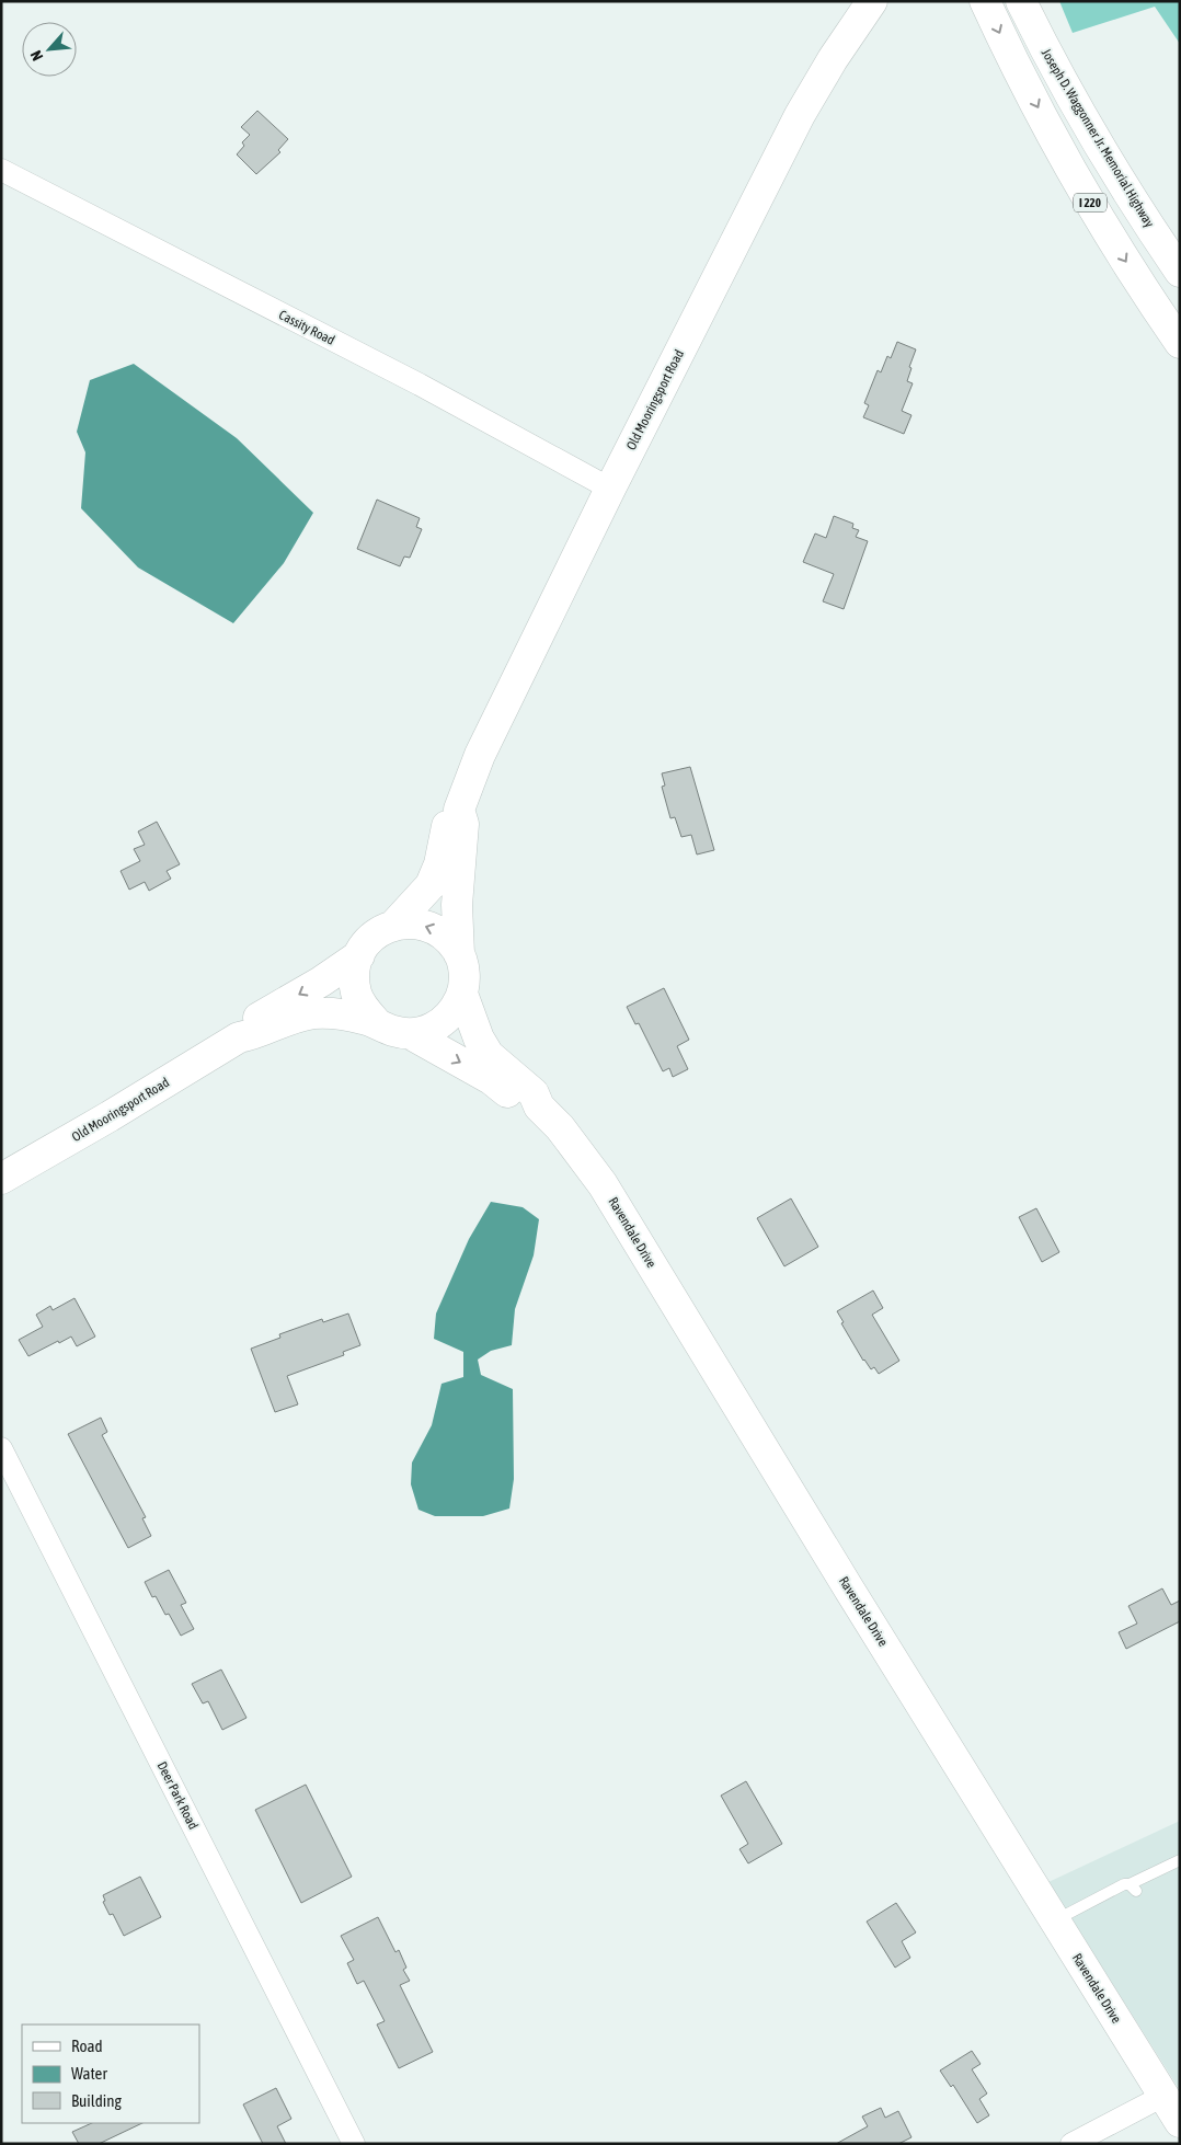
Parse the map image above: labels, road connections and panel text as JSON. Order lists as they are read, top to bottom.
{
  "streets": {
    "main road": [
      "Joseph D. Waggonner Jr. Memorial Highway",
      "I 220",
      "Old Mooringsport Road",
      "Ravendale Drive"
    ],
    "street": ["Cassity Road", "Deer Park Road"]
  },
  "crossings": [
    ["Cassity Road", "Old Mooringsport Road"],
    ["Old Mooringsport Road", "Ravendale Drive"]
  ],
  "legend": ["Road", "Water", "Building"],
  "north": "bottom left"
}
